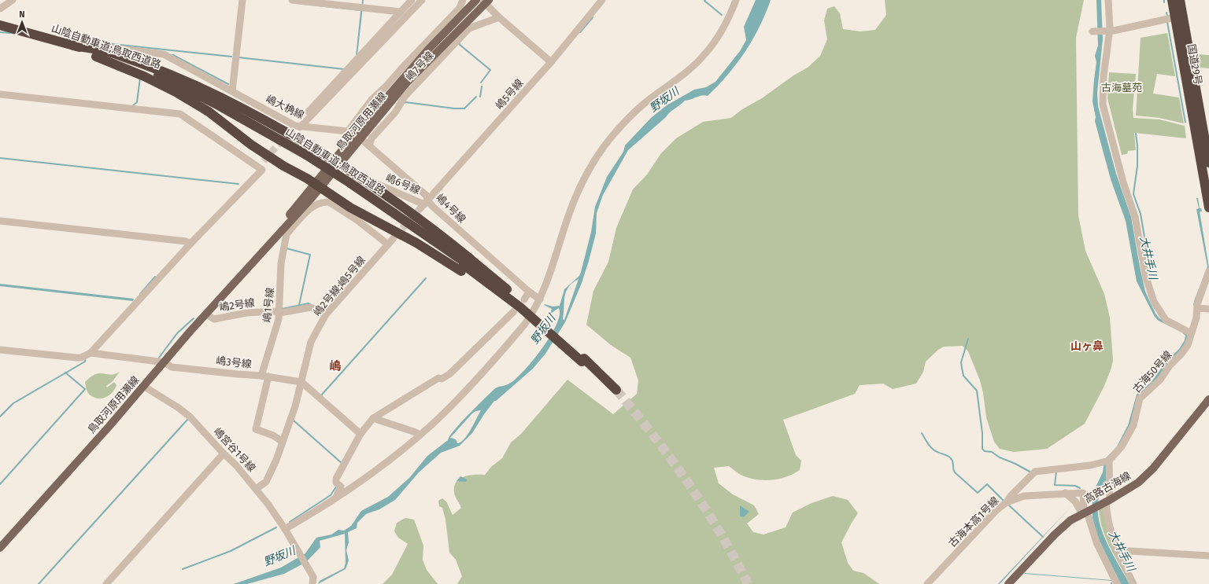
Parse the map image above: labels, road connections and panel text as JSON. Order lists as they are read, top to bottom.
{
  "streets": {
    "highway": ["山陰自動車道;鳥取西道路", "国道29号"],
    "main road": ["鳥取河原用瀬線", "高路古海線"],
    "street": [
      "嶋7号線",
      "嶋5号線",
      "嶋大桷線",
      "嶋6号線",
      "嶋4号線",
      "嶋2号線;嶋5号線",
      "嶋2号線",
      "嶋1号線",
      "嶋3号線",
      "古海50号線",
      "嶋宮谷1号線",
      "古海本高1号線"
    ]
  },
  "crossings": [
    ["山陰自動車道;鳥取西道路", "嶋6号線"],
    ["嶋7号線", "嶋4号線"],
    ["嶋5号線", "嶋6号線"],
    ["嶋5号線", "嶋4号線"],
    ["嶋大桷線", "鳥取河原用瀬線"],
    ["嶋大桷線", "嶋4号線"],
    ["鳥取河原用瀬線", "嶋4号線"],
    ["鳥取河原用瀬線", "嶋2号線"],
    ["鳥取河原用瀬線", "嶋1号線"],
    ["鳥取河原用瀬線", "嶋3号線"],
    ["鳥取河原用瀬線", "嶋宮谷1号線"],
    ["嶋6号線", "嶋4号線"],
    ["嶋2号線;嶋5号線", "嶋2号線"],
    ["嶋2号線;嶋5号線", "嶋1号線"],
    ["嶋2号線;嶋5号線", "嶋3号線"],
    ["嶋2号線;嶋5号線", "嶋宮谷1号線"],
    ["嶋2号線", "嶋1号線"],
    ["嶋1号線", "嶋3号線"],
    ["高路古海線", "古海本高1号線"]
  ],
  "districts": ["山ヶ鼻", "嶋"],
  "water": ["野坂川", "大井手川"],
  "parks": ["古海墓苑"],
  "north": "top"
}
